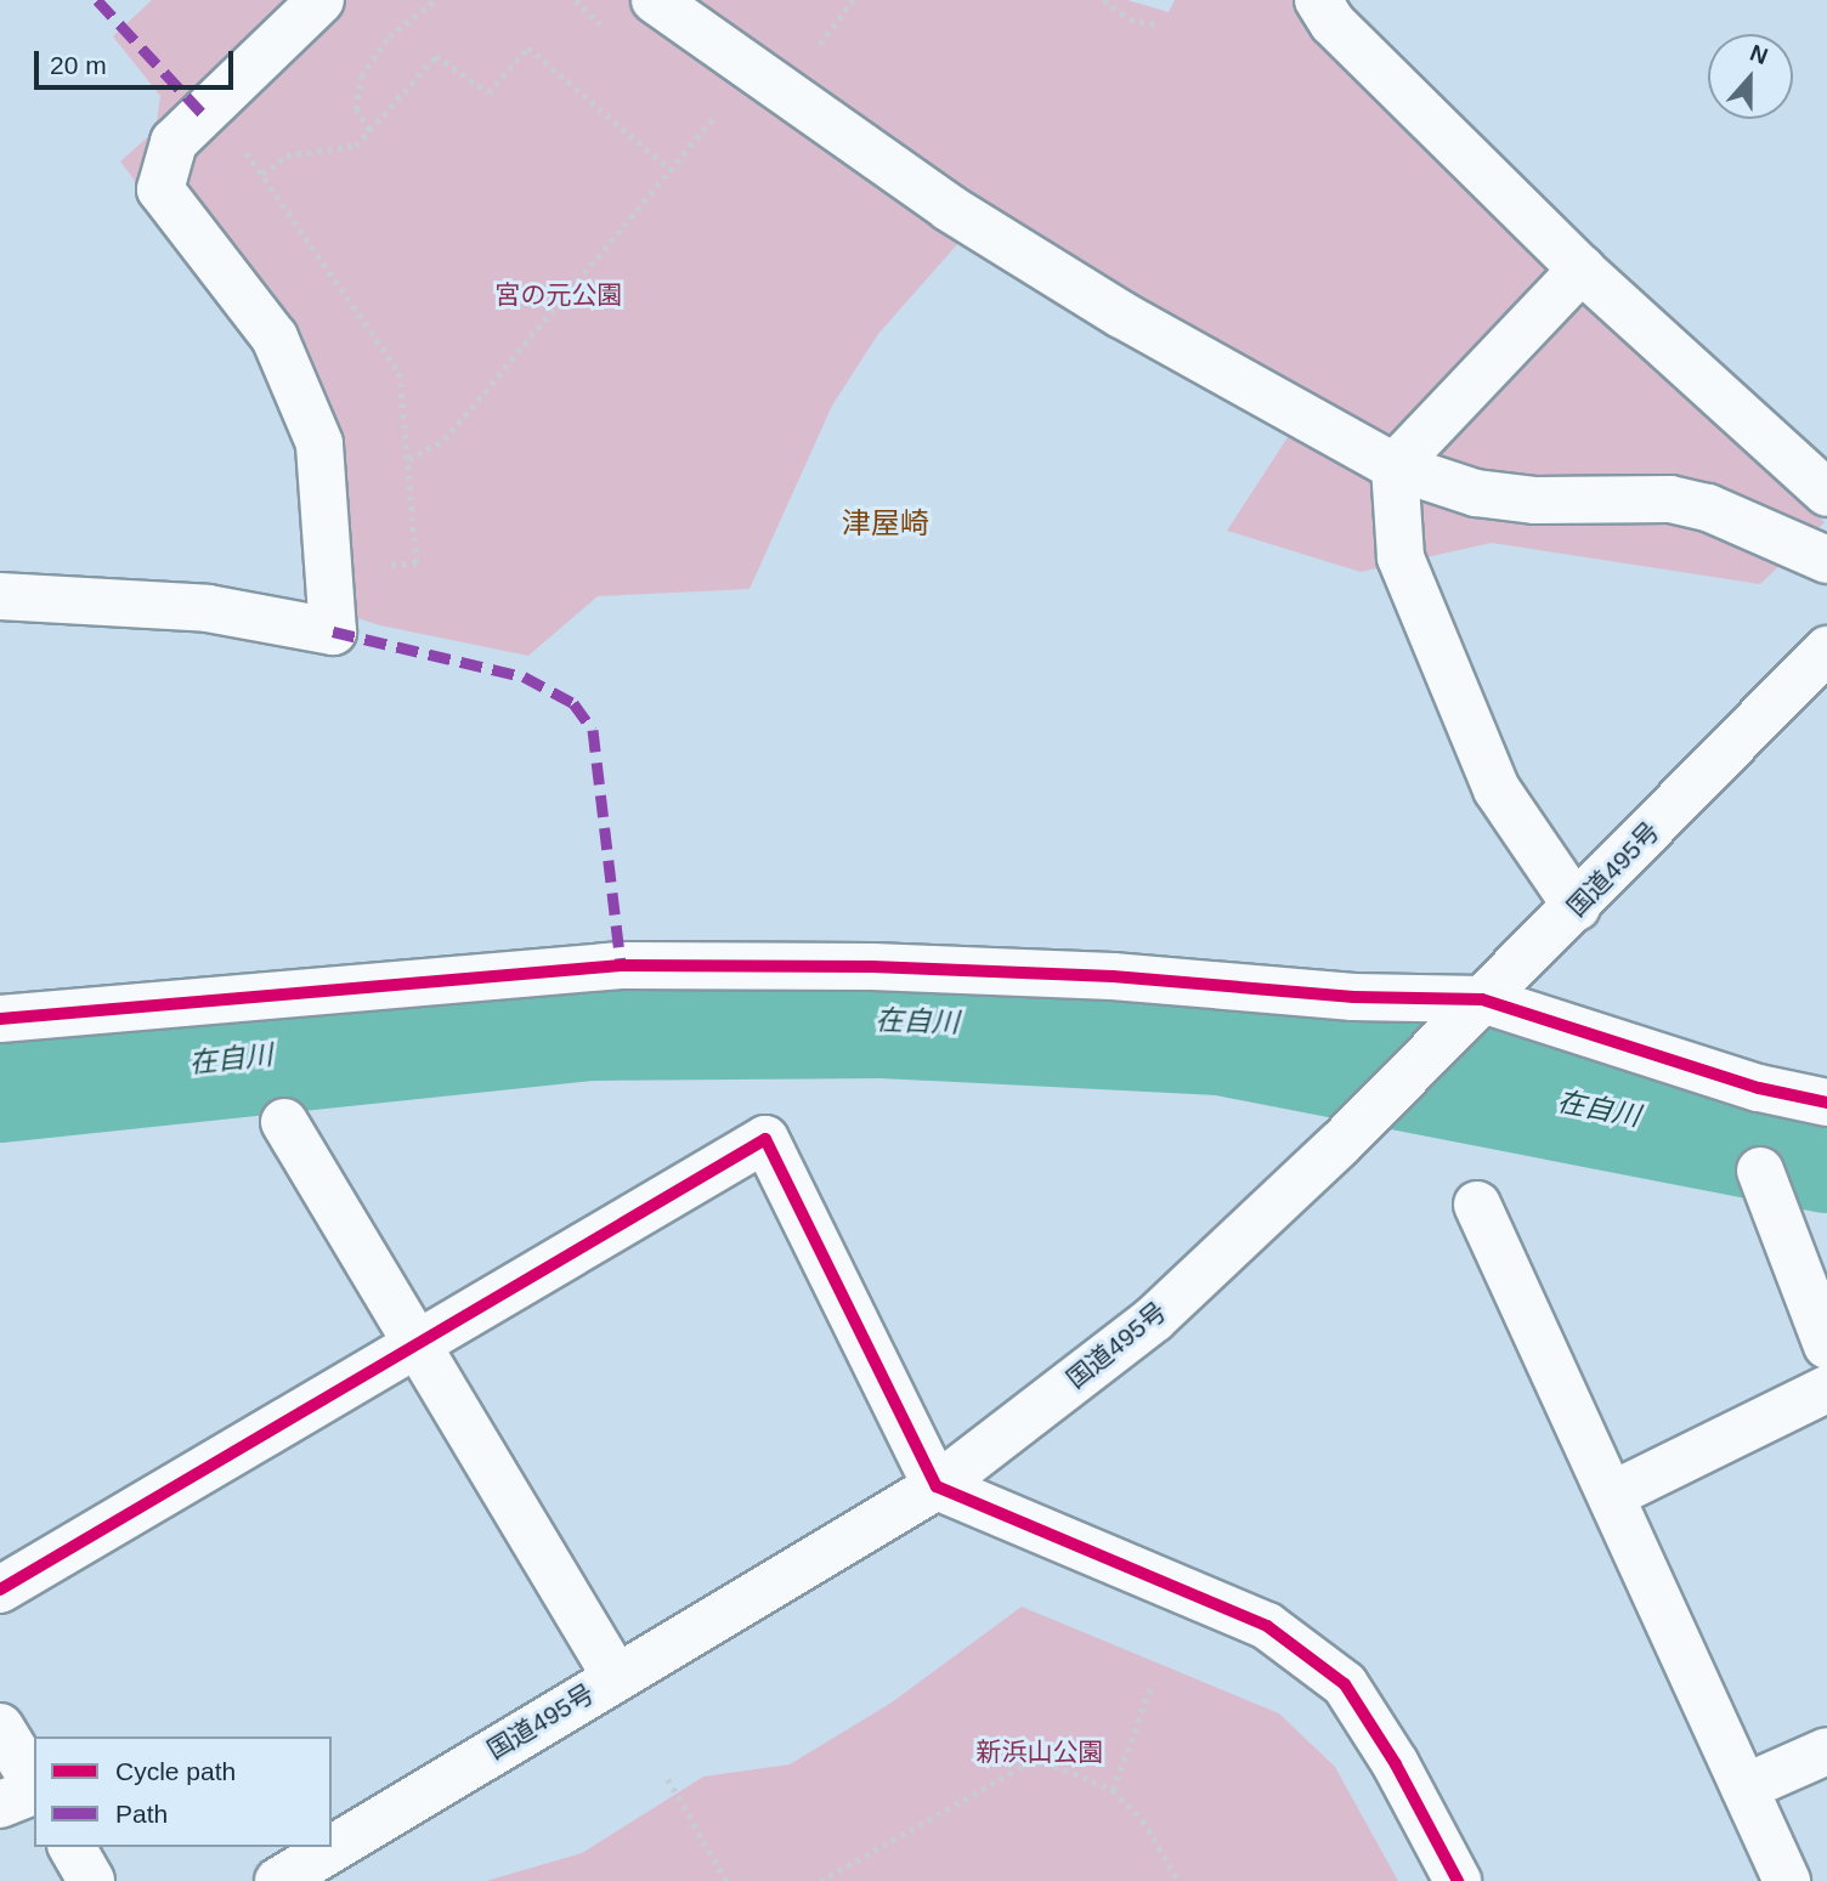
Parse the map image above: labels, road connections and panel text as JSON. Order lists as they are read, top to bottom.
{
  "streets": {
    "main road": ["国道495号"]
  },
  "districts": ["津屋崎"],
  "water": ["在自川"],
  "parks": ["宮の元公園", "新浜山公園"],
  "legend": ["Cycle path", "Path"],
  "scale_bar": "20 m",
  "north": "top"
}
